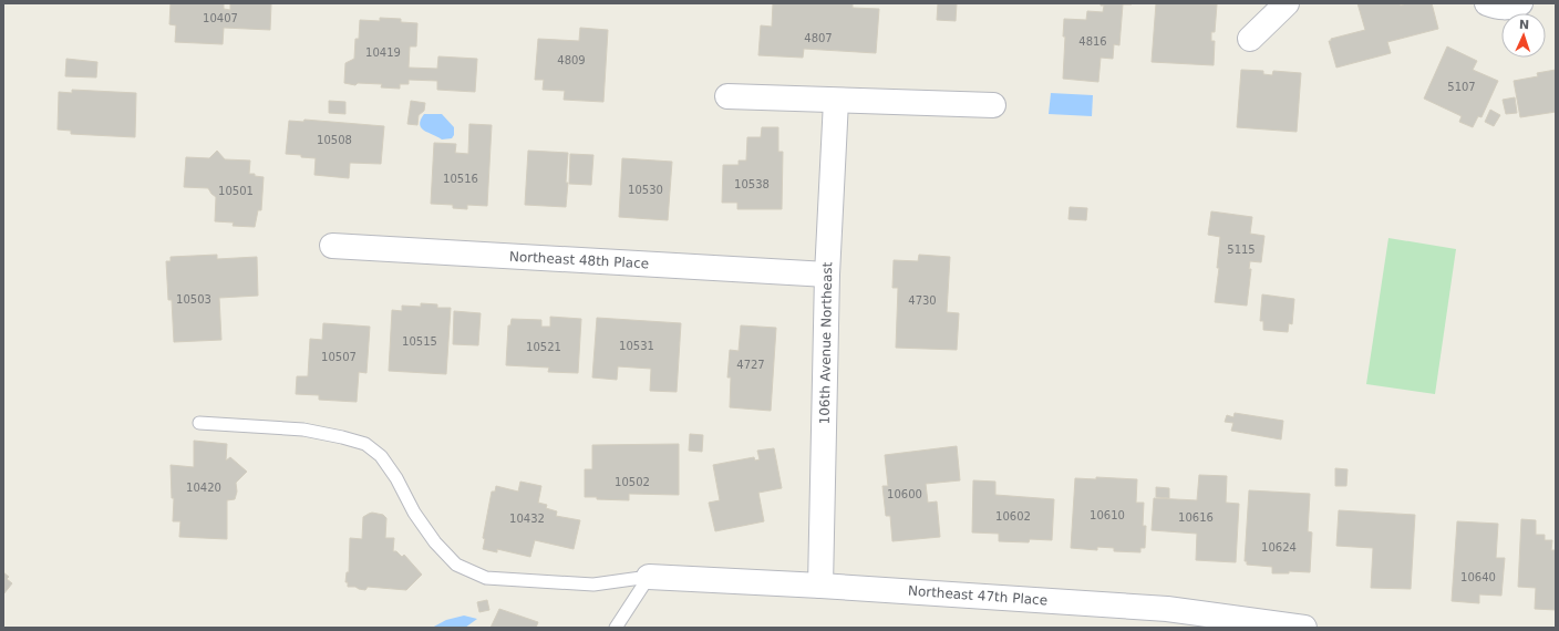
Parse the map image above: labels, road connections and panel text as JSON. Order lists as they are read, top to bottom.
{
  "streets": {
    "street": ["Northeast 48th Place", "106th Avenue Northeast", "Northeast 47th Place"]
  },
  "crossings": [
    ["Northeast 48th Place", "106th Avenue Northeast"],
    ["106th Avenue Northeast", "Northeast 47th Place"]
  ],
  "house_numbers": [
    "10407",
    "4807",
    "4816",
    "10419",
    "4809",
    "5107",
    "10508",
    "10516",
    "10538",
    "10530",
    "10501",
    "5115",
    "10503",
    "4730",
    "10515",
    "10531",
    "10521",
    "10507",
    "4727",
    "10502",
    "10420",
    "10600",
    "10610",
    "10602",
    "10616",
    "10432",
    "10624",
    "10640"
  ],
  "north": "top"
}
